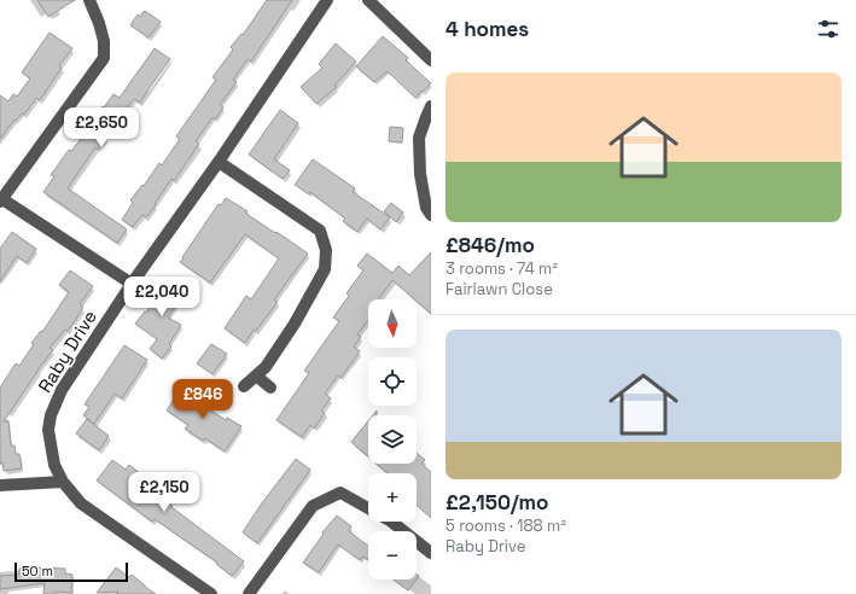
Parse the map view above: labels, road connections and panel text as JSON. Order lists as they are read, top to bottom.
{
  "streets": {
    "street": ["Raby Drive"]
  },
  "scale_bar": "50 m",
  "north": "bottom",
  "page": {
    "heading": "4 homes",
    "list": [
      {
        "name": "£846/mo",
        "note": "3 rooms · 74 m² · Fairlawn Close"
      },
      {
        "name": "£2,150/mo",
        "note": "5 rooms · 188 m² · Raby Drive"
      }
    ],
    "price": [
      "£2,650",
      "£2,040",
      "£846",
      "£2,150"
    ],
    "map_buttons": ["+", "−"],
    "scale": "50 m"
  }
}
